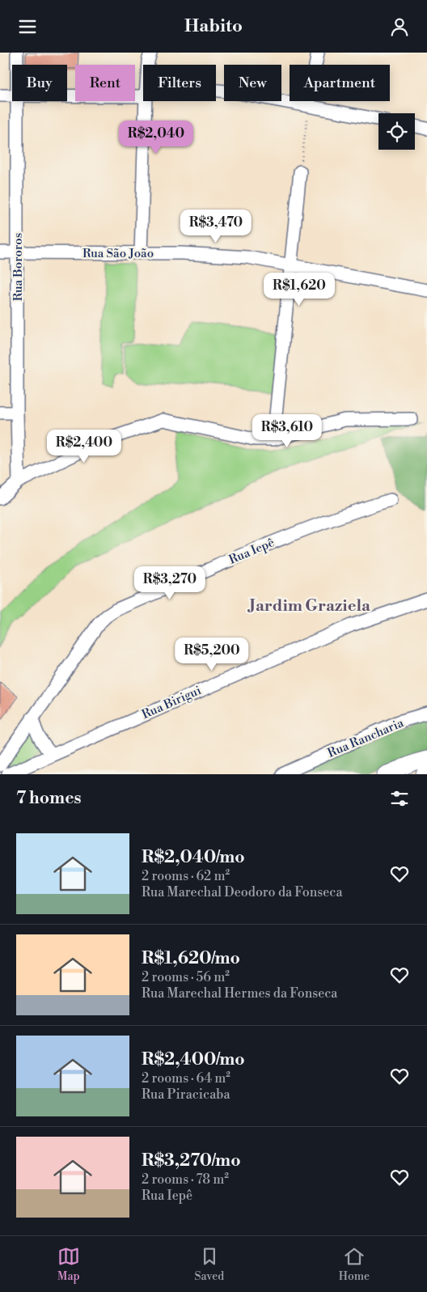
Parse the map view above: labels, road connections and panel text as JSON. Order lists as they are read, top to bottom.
{
  "streets": {
    "street": [
      "Rua São João",
      "Rua Bororos",
      "Rua Iepê",
      "Rua Birigui",
      "Rua Rancharia"
    ]
  },
  "crossings": [
    ["Rua São João", "Rua Bororos"]
  ],
  "districts": ["Jardim Graziela"],
  "page": {
    "header": "Habito",
    "chip": [
      "Buy",
      "Rent",
      "Filters",
      "New",
      "Apartment"
    ],
    "price": [
      "R$2,040",
      "R$3,470",
      "R$1,620",
      "R$3,610",
      "R$2,400",
      "R$3,270",
      "R$5,200"
    ],
    "heading": "7 homes",
    "list": [
      {
        "name": "R$2,040/mo",
        "note": "2 rooms · 62 m² · Rua Marechal Deodoro da Fonseca"
      },
      {
        "name": "R$1,620/mo",
        "note": "2 rooms · 56 m² · Rua Marechal Hermes da Fonseca"
      },
      {
        "name": "R$2,400/mo",
        "note": "2 rooms · 64 m² · Rua Piracicaba"
      },
      {
        "name": "R$3,270/mo",
        "note": "2 rooms · 78 m² · Rua Iepê"
      }
    ],
    "tabs": ["Map", "Saved", "Home"]
  }
}
